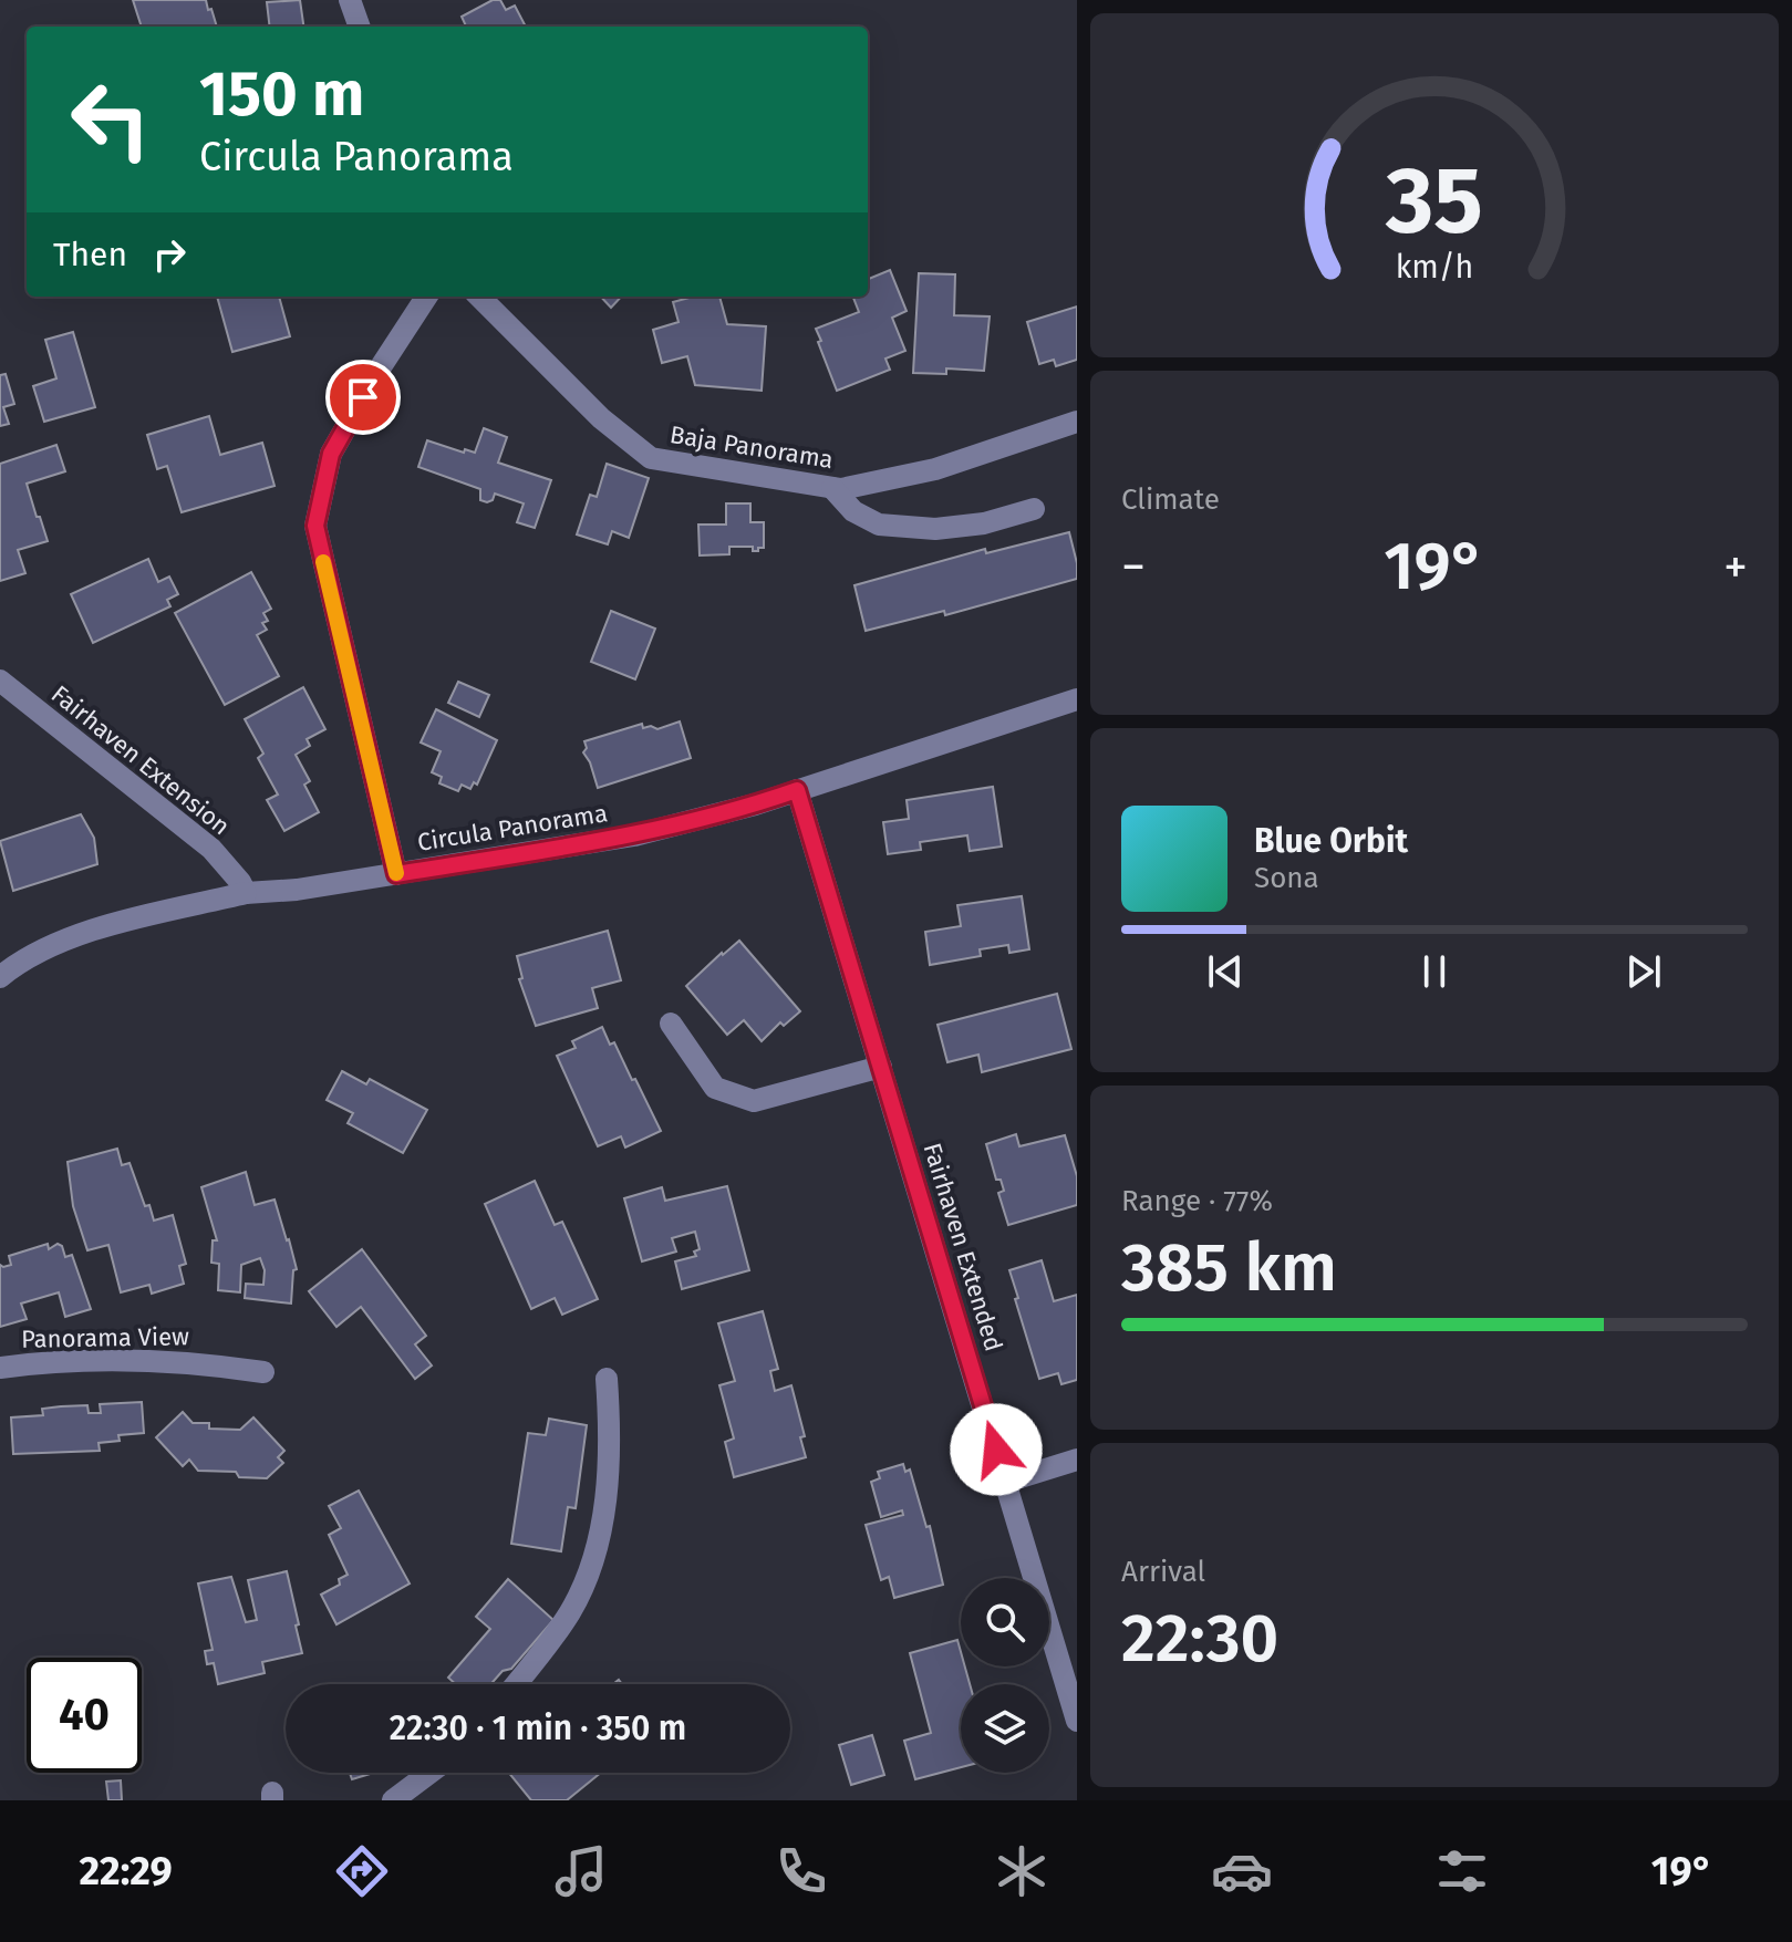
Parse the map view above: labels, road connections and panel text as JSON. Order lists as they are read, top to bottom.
{
  "streets": {
    "street": [
      "Baja Panorama",
      "Fairhaven Extension",
      "Circula Panorama",
      "Fairhaven Extended",
      "Panorama View"
    ]
  },
  "crossings": [
    ["Circula Panorama", "Fairhaven Extended"]
  ],
  "page": {
    "turn": ["150 m", "Circula Panorama"],
    "then": "Then",
    "tile": [
      "Climate",
      ["Range · 77%", "385 km"],
      ["Arrival", "22:30"]
    ],
    "heat": ["−", "19°", "+"],
    "song": ["Blue Orbit", "Sona"],
    "limit": "40",
    "trip": "22:30 · 1 min · 350 m",
    "tabs": ["22:29", "19°"],
    "gauge": ["35", "km/h"]
  }
}
